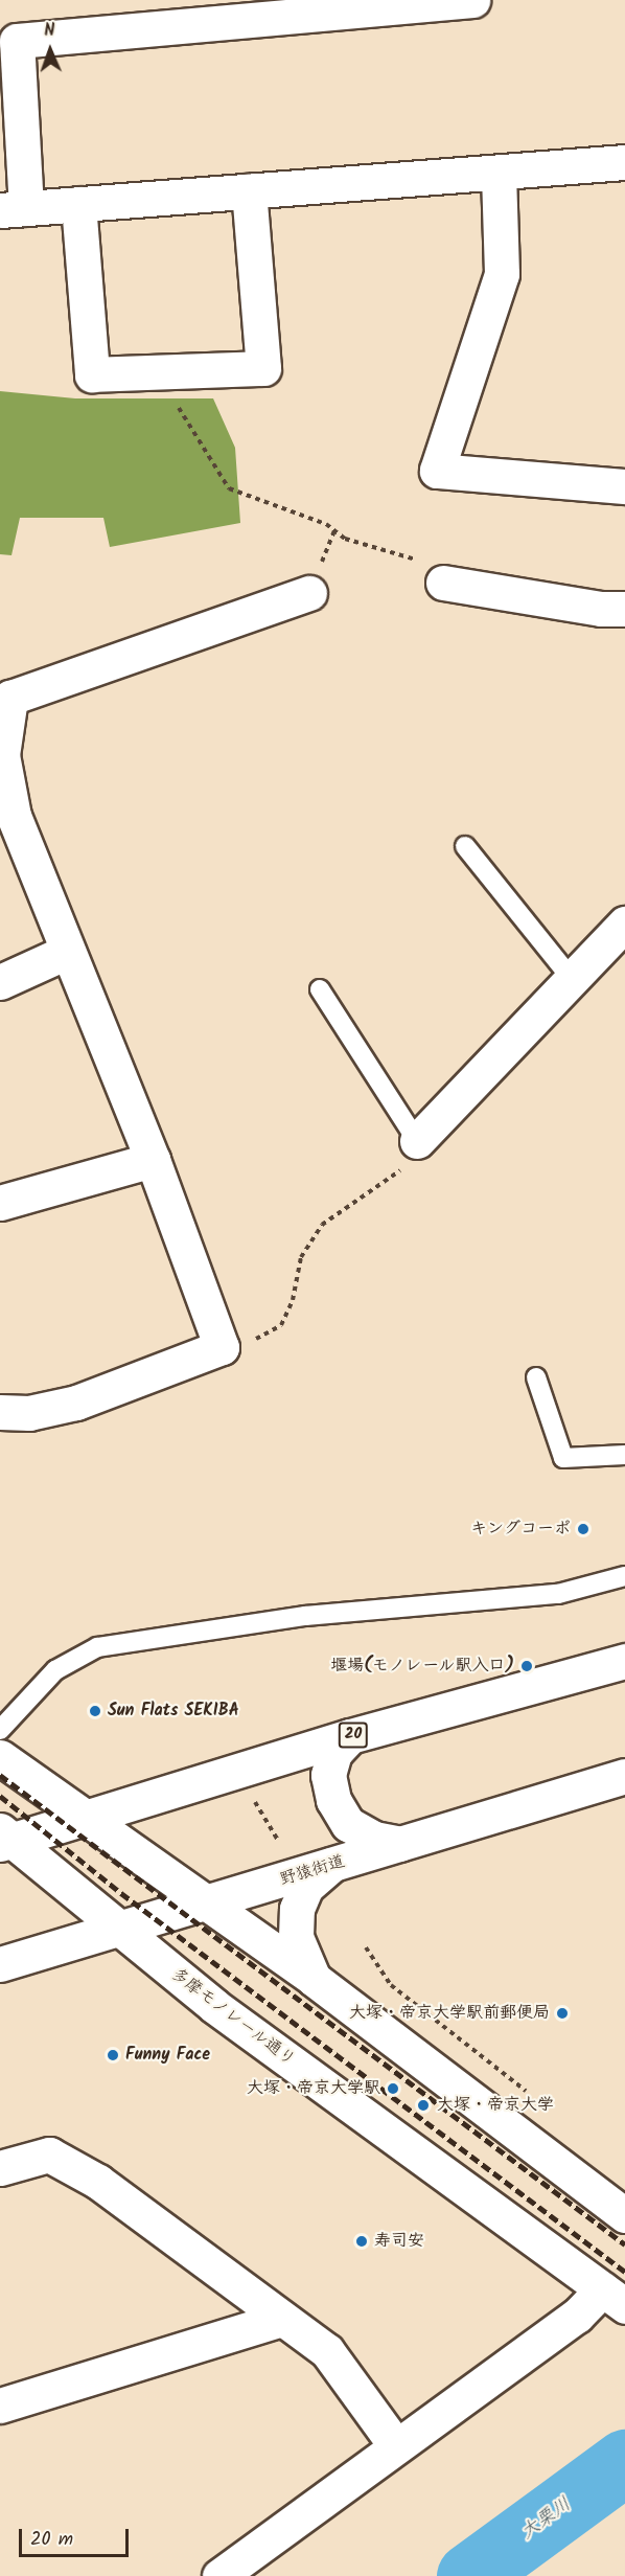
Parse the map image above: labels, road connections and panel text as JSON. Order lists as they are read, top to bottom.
{
  "streets": {
    "street": ["20", "野猿街道", "多摩モノレール通り"]
  },
  "crossings": [
    ["20", "多摩モノレール通り"],
    ["野猿街道", "多摩モノレール通り"]
  ],
  "water": ["大栗川"],
  "places": [
    "キングコーポ",
    "堰場(モノレール駅入口)",
    "Sun Flats SEKIBA",
    "大塚・帝京大学駅前郵便局",
    "Funny Face",
    "大塚・帝京大学駅",
    "大塚・帝京大学",
    "寿司安"
  ],
  "scale_bar": "20 m",
  "north": "top"
}
